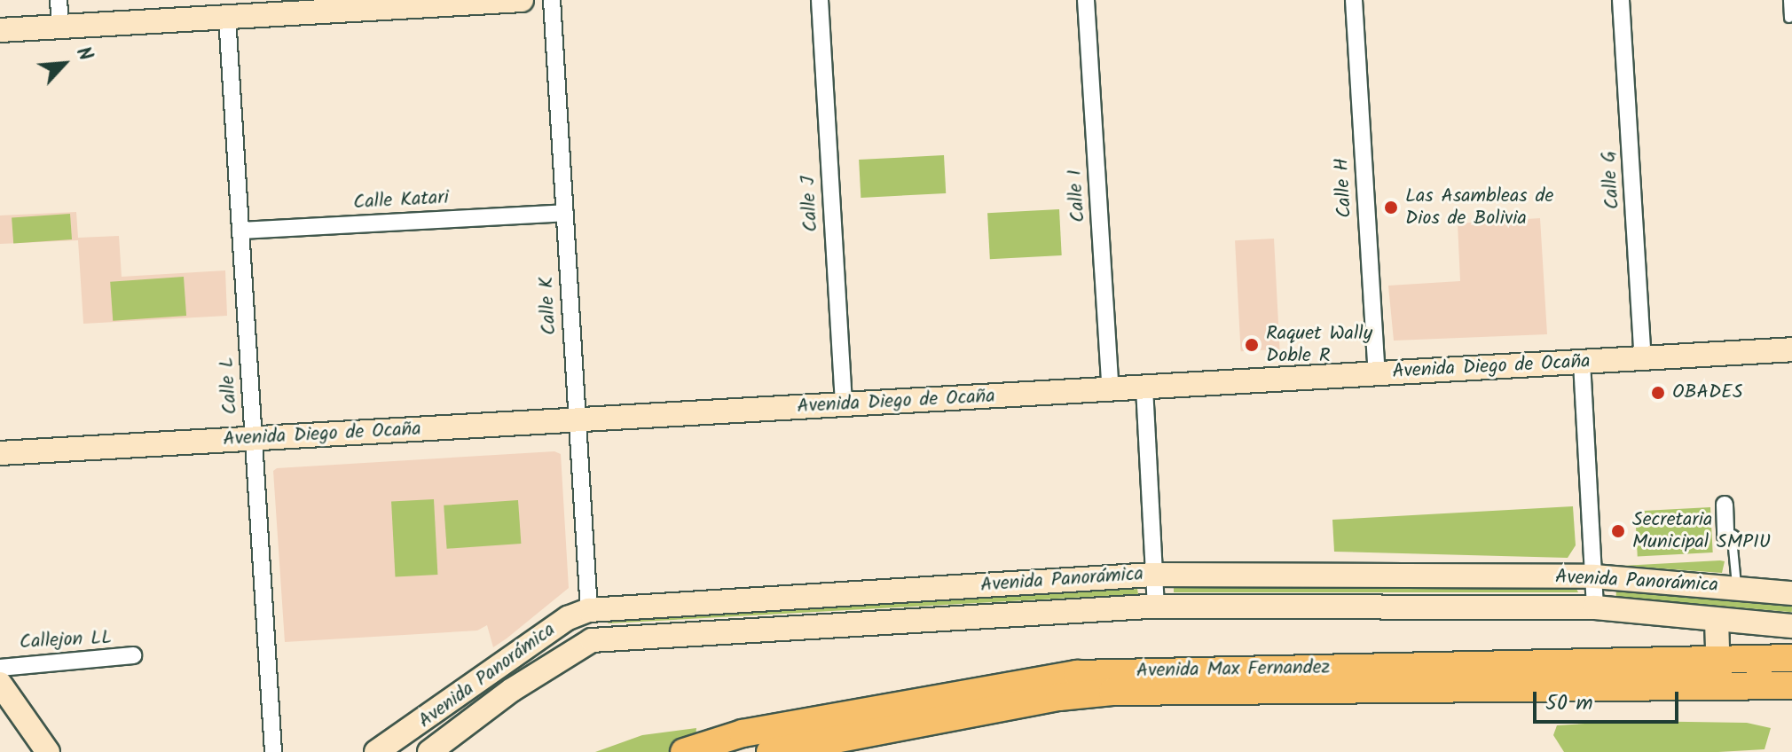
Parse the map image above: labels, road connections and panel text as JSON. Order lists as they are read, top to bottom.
{
  "streets": {
    "main road": ["Avenida Diego de Ocaña", "Avenida Panorámica", "Avenida Max Fernandez"],
    "street": [
      "Calle G",
      "Calle H",
      "Calle I",
      "Calle Katari",
      "Calle J",
      "Calle K",
      "Calle L",
      "Callejon LL"
    ]
  },
  "crossings": [
    ["Calle G", "Avenida Diego de Ocaña"],
    ["Calle H", "Avenida Diego de Ocaña"],
    ["Calle I", "Avenida Diego de Ocaña"],
    ["Calle Katari", "Calle K"],
    ["Calle Katari", "Calle L"],
    ["Calle J", "Avenida Diego de Ocaña"],
    ["Calle K", "Avenida Diego de Ocaña"],
    ["Calle K", "Avenida Panorámica"],
    ["Avenida Diego de Ocaña", "Calle L"]
  ],
  "places": [
    "Las Asambleas de Dios de Bolivia",
    "Raquet Wally Doble R",
    "OBADES",
    "Secretaria Municipal SMPIU"
  ],
  "scale_bar": "50 m",
  "north": "top right"
}
